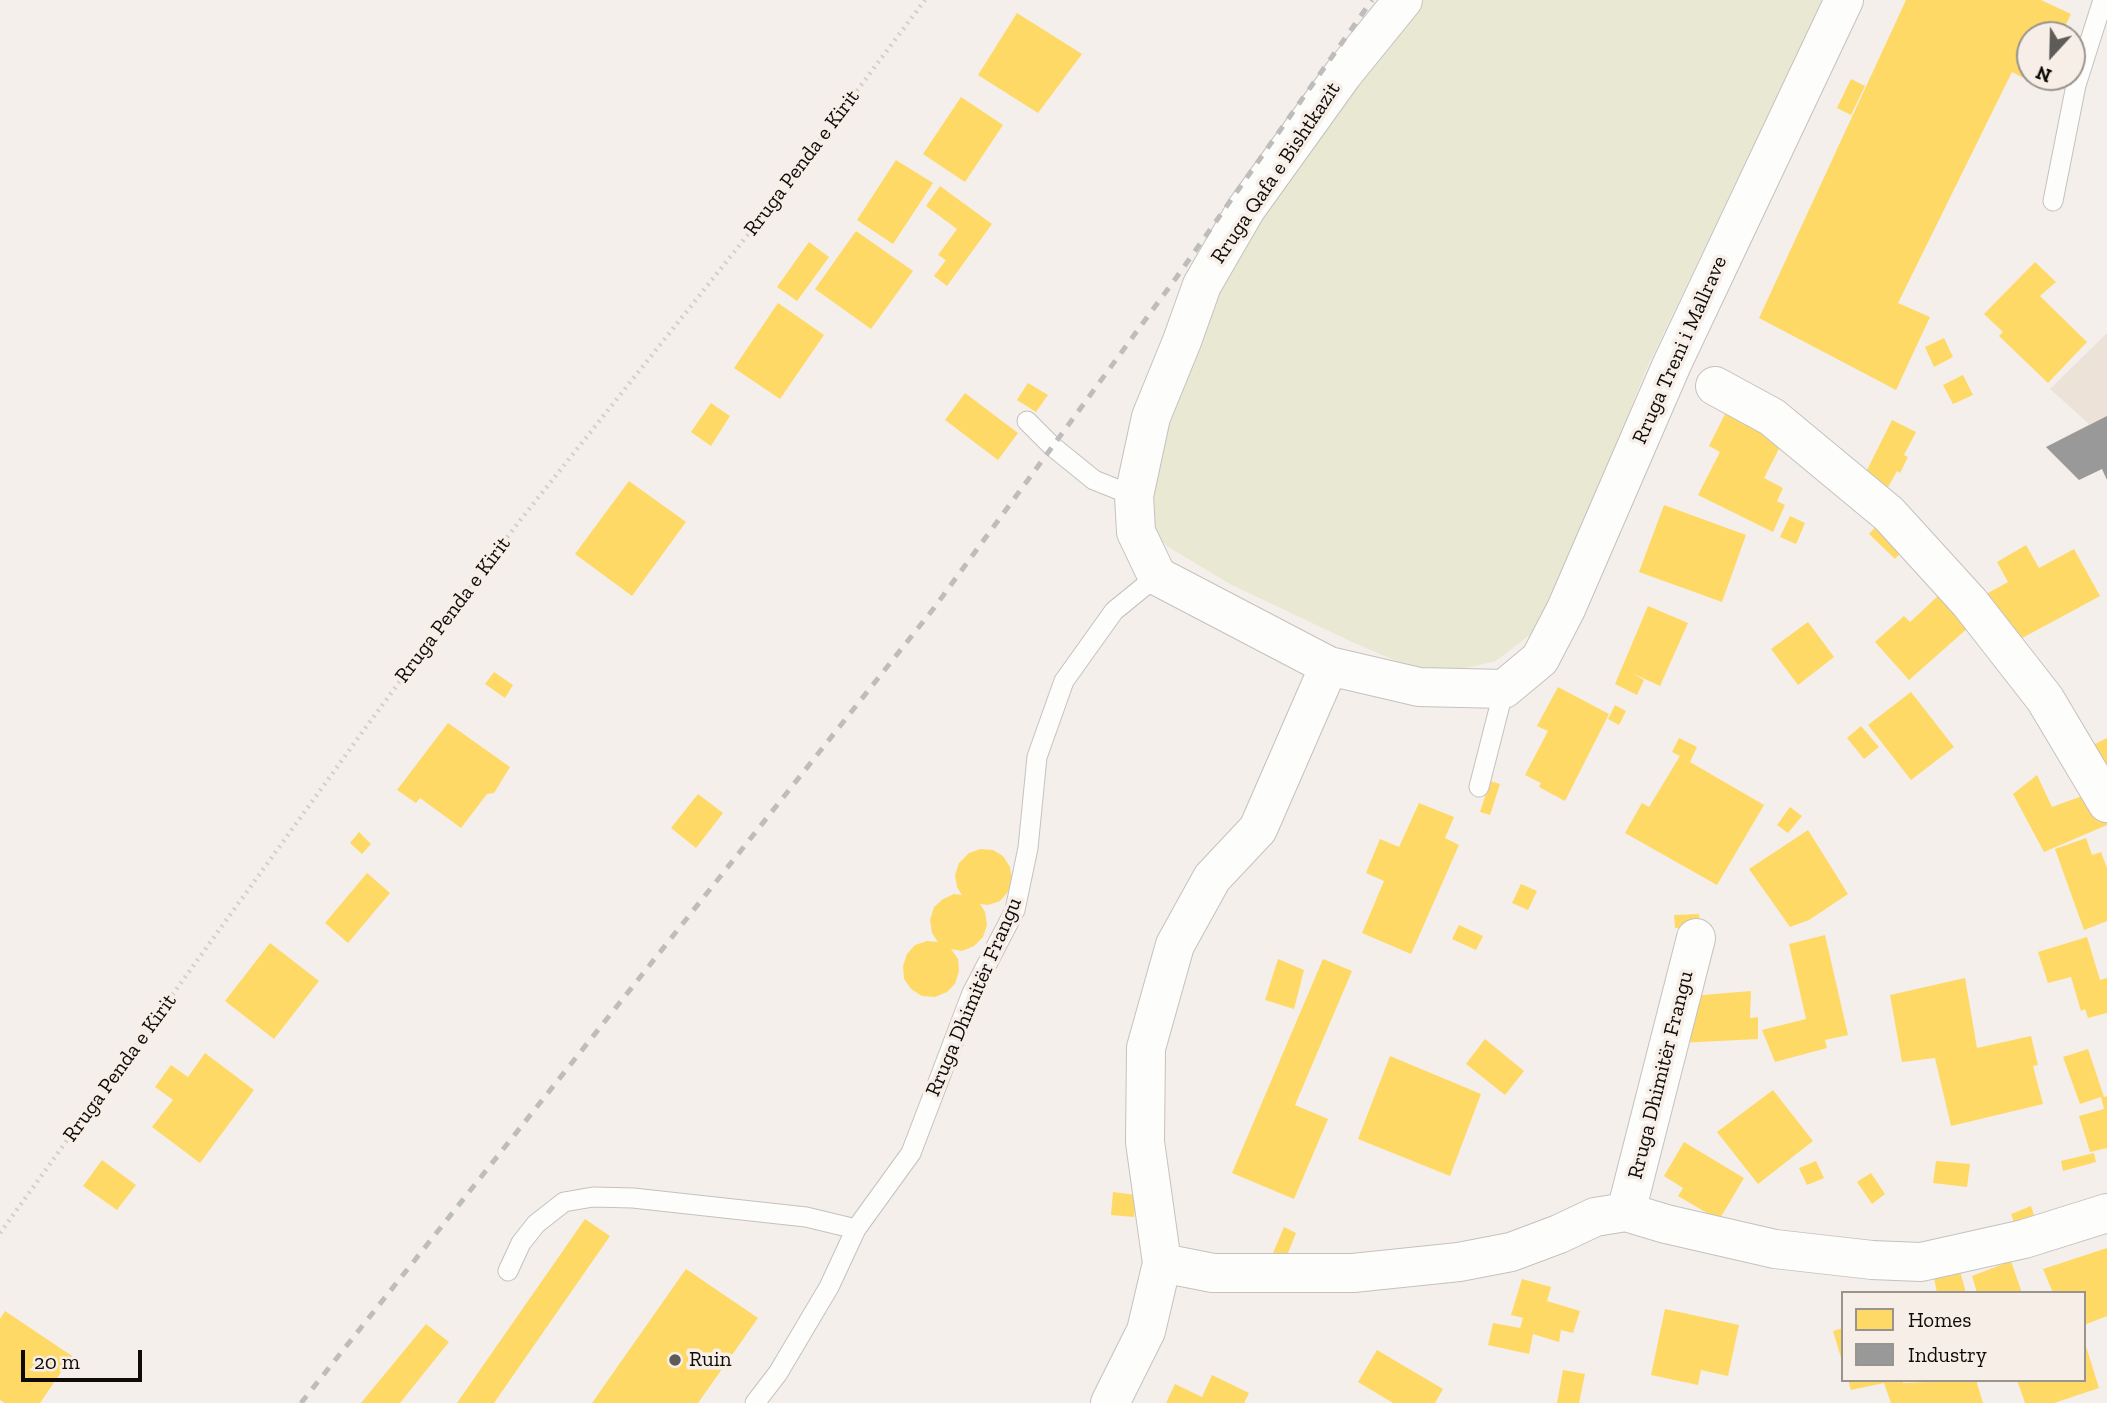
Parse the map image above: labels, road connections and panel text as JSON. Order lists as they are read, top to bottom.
{
  "streets": {
    "street": ["Rruga Qafa e Bishtkazit", "Rruga Treni i Mallrave", "Rruga Dhimitër Frangu"],
    "path": ["Rruga Penda e Kirit"]
  },
  "crossings": [
    ["Rruga Qafa e Bishtkazit", "Rruga Dhimitër Frangu"]
  ],
  "places": ["Ruin"],
  "legend": ["Homes", "Industry"],
  "scale_bar": "20 m",
  "north": "bottom"
}
